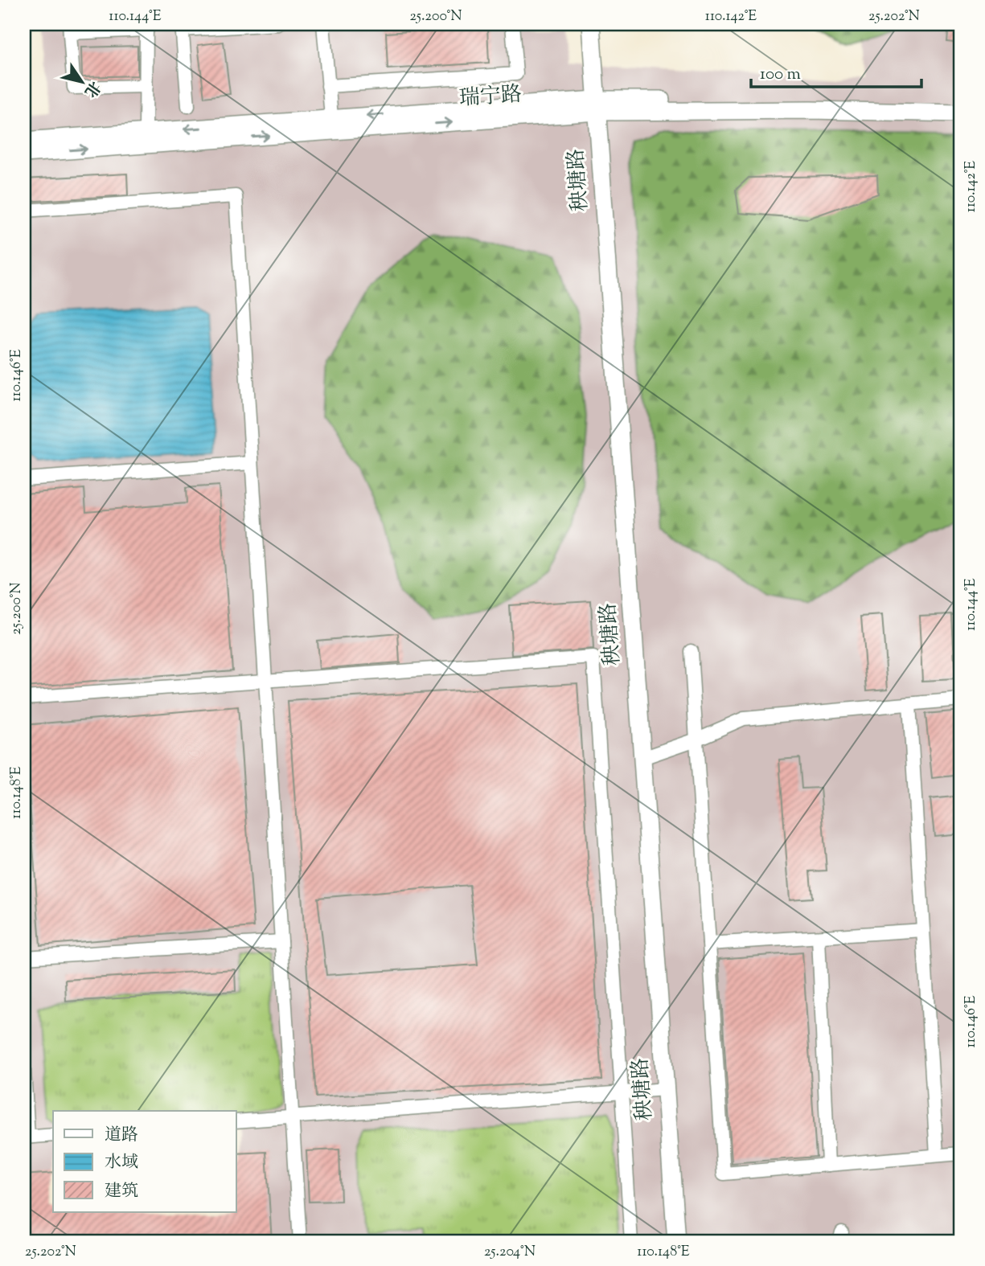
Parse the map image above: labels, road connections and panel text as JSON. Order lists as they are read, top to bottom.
{
  "streets": {
    "main road": ["瑞宁路", "秧塘路"]
  },
  "crossings": [
    ["瑞宁路", "秧塘路"]
  ],
  "legend": ["道路", "水域", "建筑"],
  "scale_bar": "100 m",
  "north": "bottom right",
  "coordinates": [
    "110.144°E",
    "25.200°N",
    "110.142°E",
    "25.202°N",
    "110.146°E",
    "110.148°E",
    "25.204°N"
  ]
}
